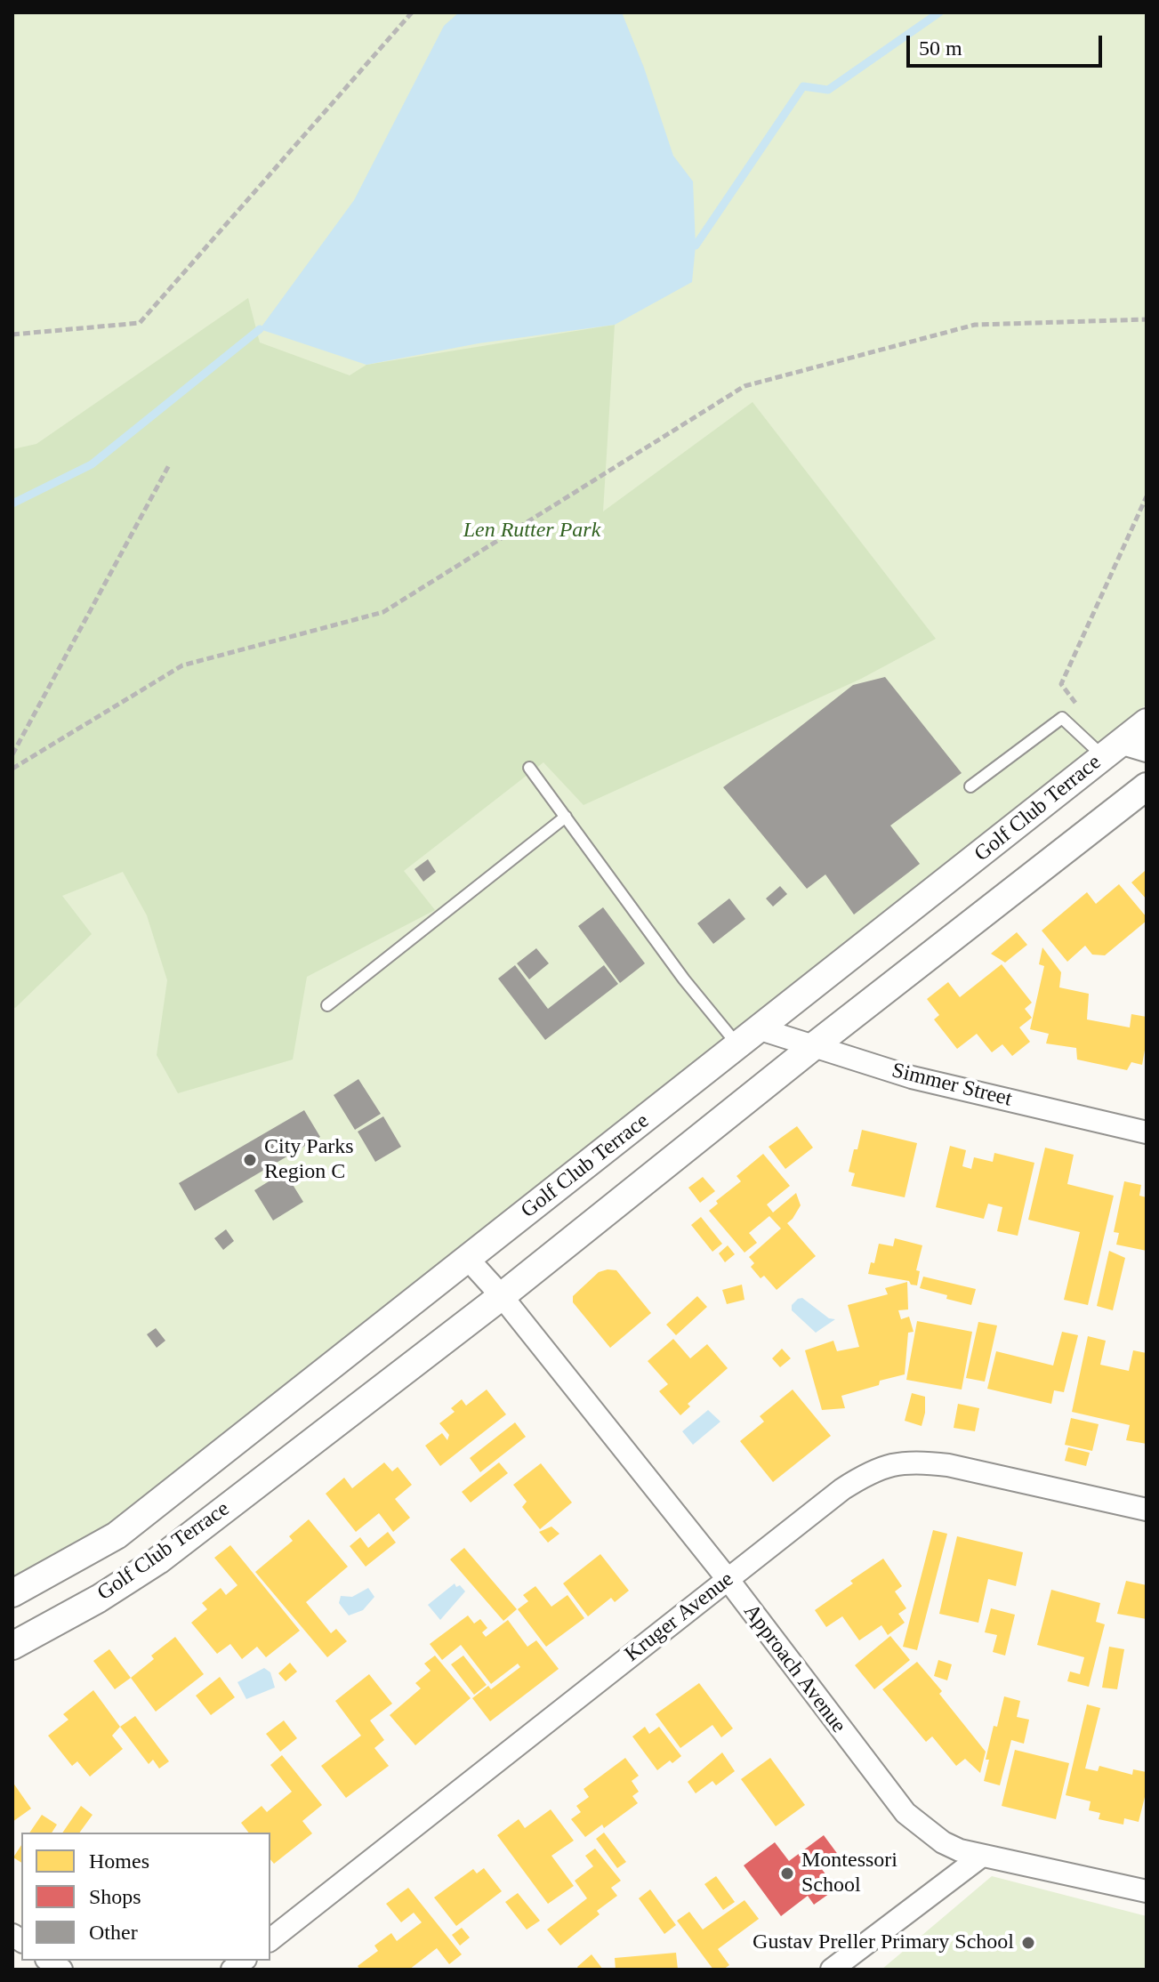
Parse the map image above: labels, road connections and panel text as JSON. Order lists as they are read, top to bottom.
{
  "streets": {
    "street": [
      "Golf Club Terrace",
      "Simmer Street",
      "Kruger Avenue",
      "Approach Avenue"
    ]
  },
  "crossings": [
    ["Golf Club Terrace", "Simmer Street"],
    ["Golf Club Terrace", "Approach Avenue"],
    ["Kruger Avenue", "Approach Avenue"]
  ],
  "parks": ["Len Rutter Park"],
  "places": ["City Parks Region C", "Montessori School", "Gustav Preller Primary School"],
  "legend": ["Homes", "Shops", "Other"],
  "scale_bar": "50 m"
}
